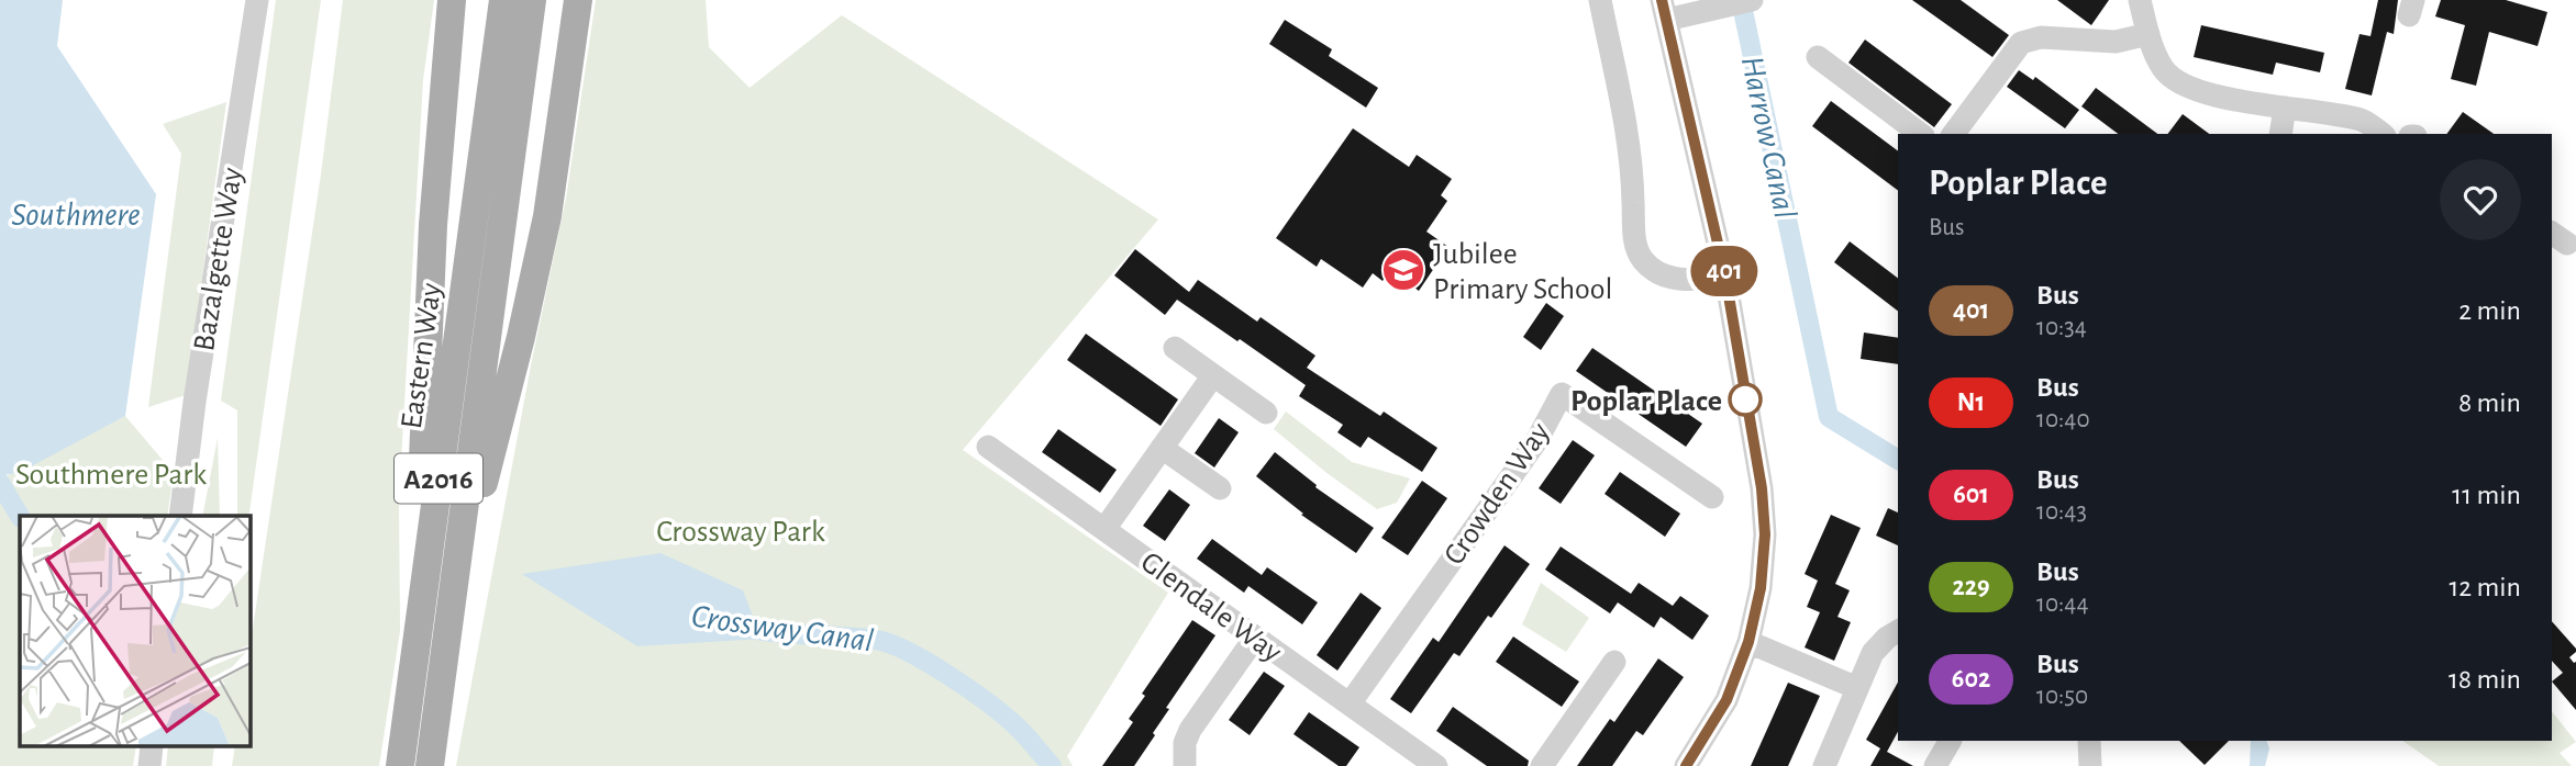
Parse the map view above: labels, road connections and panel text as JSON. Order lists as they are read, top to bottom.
{
  "streets": {
    "main road": ["Eastern Way", "A2016"],
    "street": ["Bazalgette Way", "Crowden Way", "Glendale Way"]
  },
  "crossings": [
    ["Crowden Way", "Glendale Way"]
  ],
  "water": ["Harrow Canal", "Southmere", "Crossway Canal"],
  "parks": ["Southmere Park", "Crossway Park"],
  "places": {
    "school or university": ["Jubilee Primary School"],
    "other": ["Poplar Place"]
  },
  "lines": ["bus line 401"],
  "page": {
    "on_map": "401",
    "heading": ["Poplar Place", "Bus"],
    "list": [
      {
        "mark": "401",
        "name": "Bus",
        "note": "10:34",
        "value": "2 min"
      },
      {
        "mark": "N1",
        "name": "Bus",
        "note": "10:40",
        "value": "8 min"
      },
      {
        "mark": "601",
        "name": "Bus",
        "note": "10:43",
        "value": "11 min"
      },
      {
        "mark": "229",
        "name": "Bus",
        "note": "10:44",
        "value": "12 min"
      },
      {
        "mark": "602",
        "name": "Bus",
        "note": "10:50",
        "value": "18 min"
      }
    ]
  }
}
